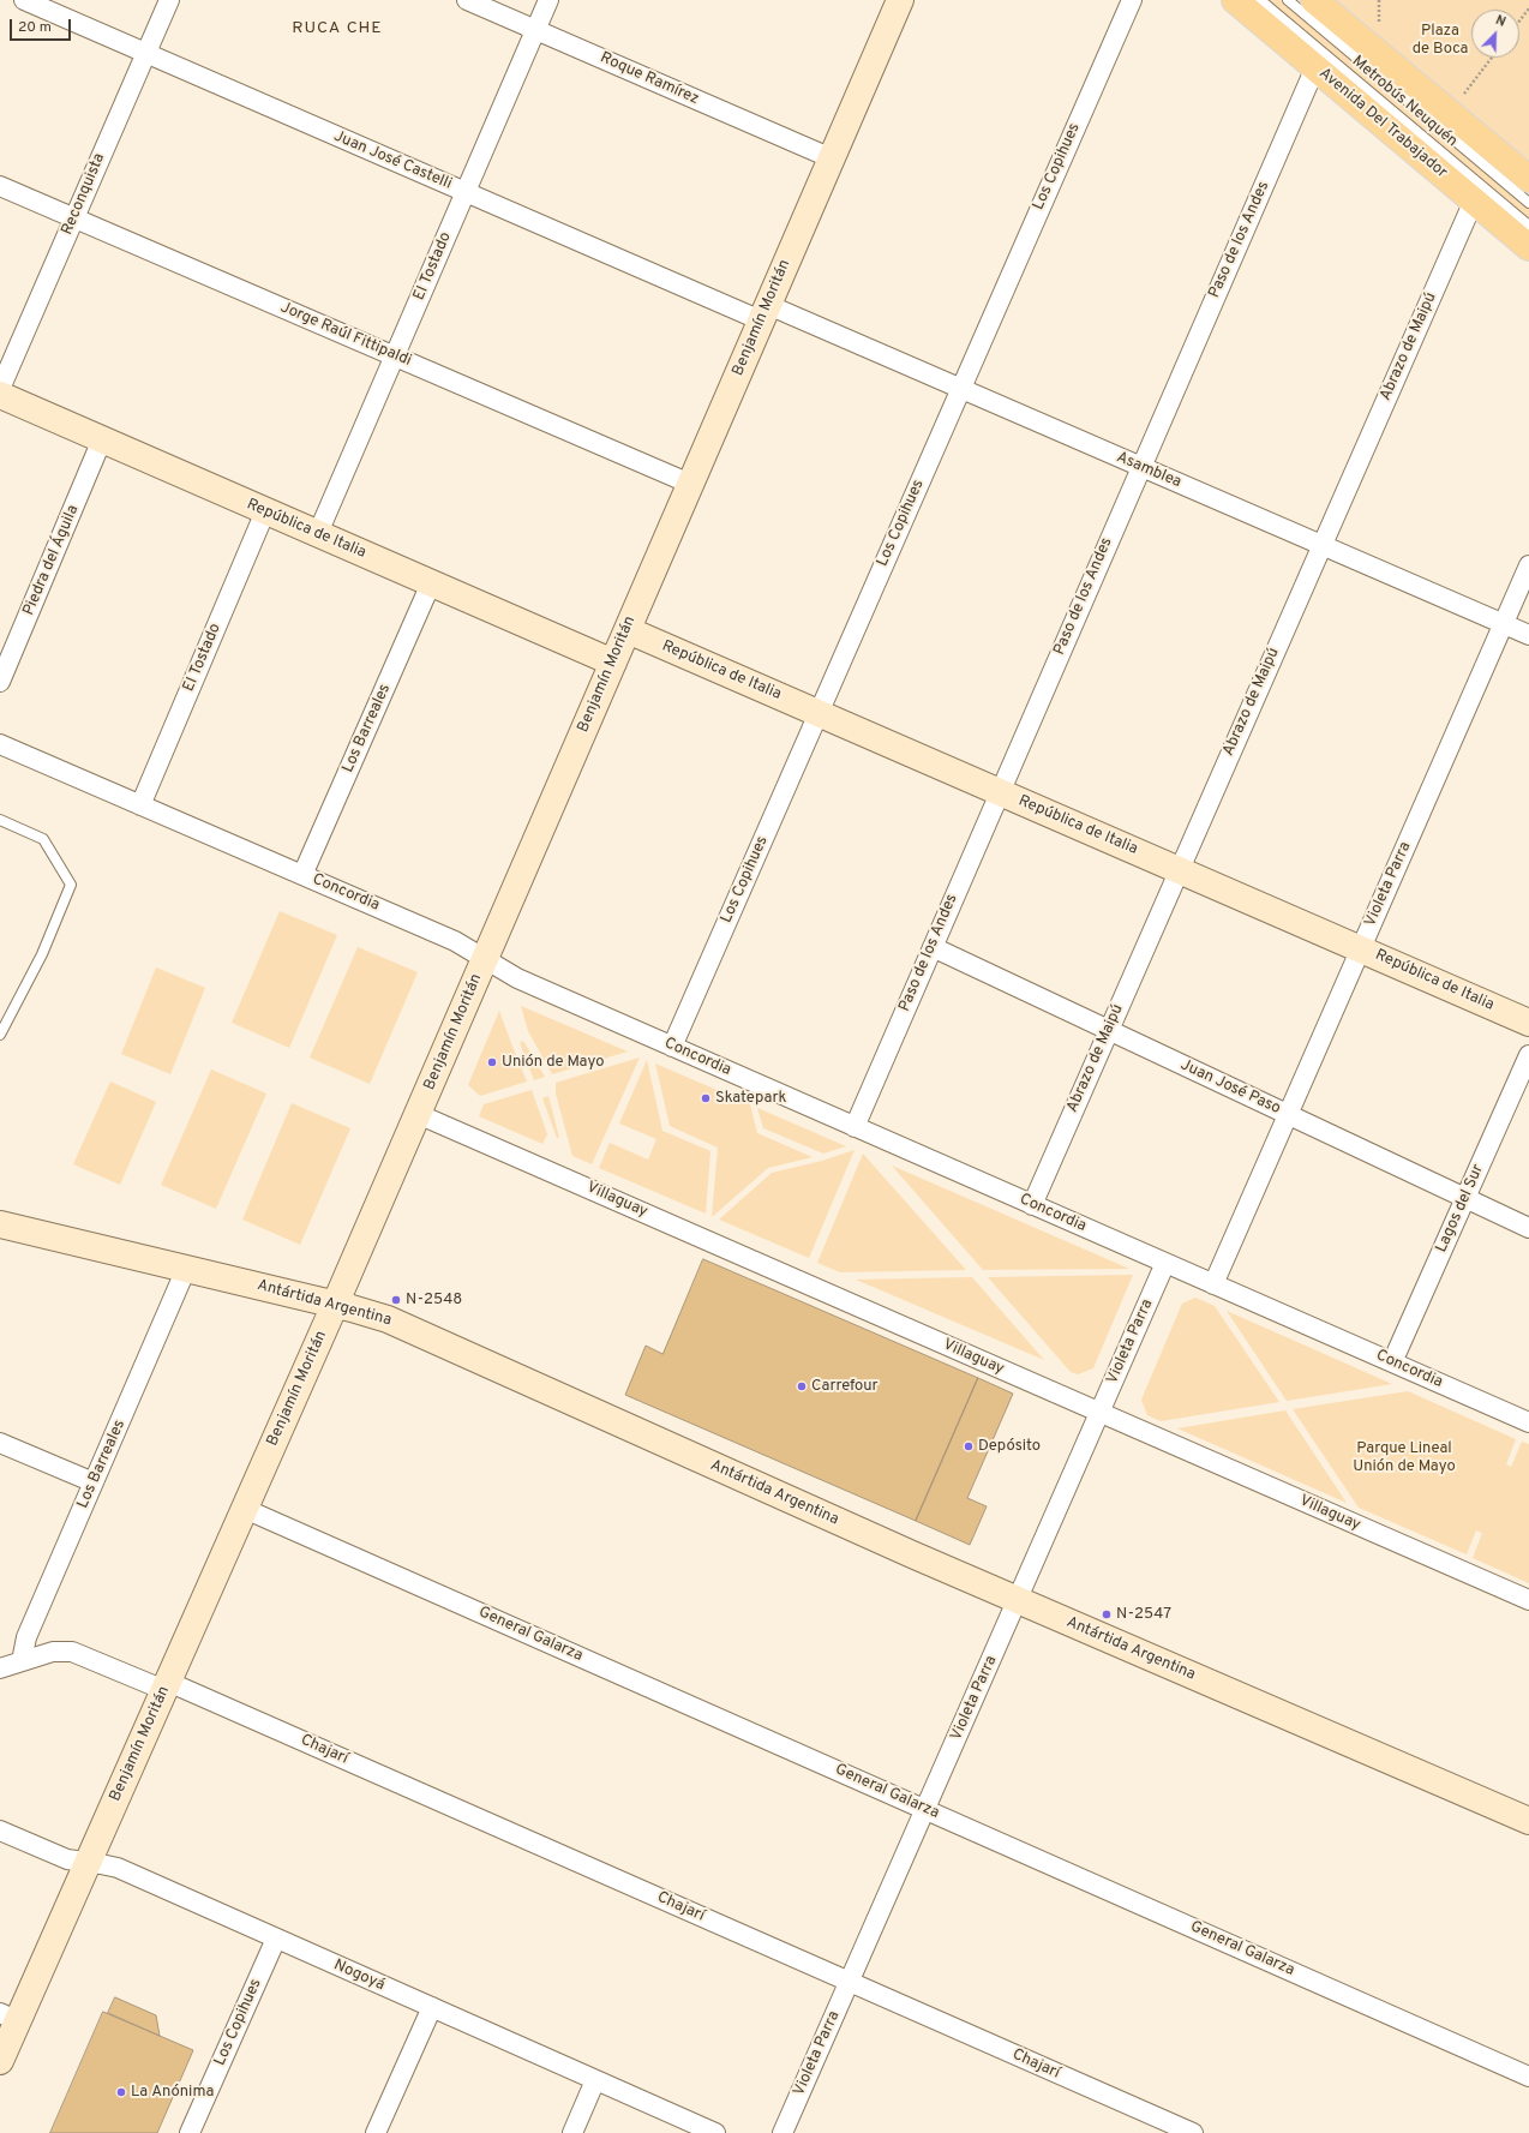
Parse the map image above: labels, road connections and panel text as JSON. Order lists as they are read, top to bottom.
{
  "streets": {
    "main road": ["Avenida Del Trabajador"],
    "street": [
      "Roque Ramírez",
      "Juan José Castelli",
      "Los Copihues",
      "Reconquista",
      "Paso de los Andes",
      "El Tostado",
      "Benjamín Moritán",
      "Jorge Raúl Fittipaldi",
      "Abrazo de Maipú",
      "Asamblea",
      "República de Italia",
      "Piedra del Águila",
      "Los Barreales",
      "Violeta Parra",
      "Concordia",
      "Juan José Paso",
      "Villaguay",
      "Lagos del Sur",
      "Antártida Argentina",
      "General Galarza",
      "Chajarí",
      "Nogoyá"
    ],
    "lane": ["Metrobús Neuquén"]
  },
  "crossings": [
    ["Roque Ramírez", "El Tostado"],
    ["Roque Ramírez", "Benjamín Moritán"],
    ["Avenida Del Trabajador", "Paso de los Andes"],
    ["Avenida Del Trabajador", "Abrazo de Maipú"],
    ["Juan José Castelli", "Reconquista"],
    ["Juan José Castelli", "El Tostado"],
    ["Juan José Castelli", "Benjamín Moritán"],
    ["Juan José Castelli", "Asamblea"],
    ["Los Copihues", "Asamblea"],
    ["Los Copihues", "República de Italia"],
    ["Los Copihues", "Concordia"],
    ["Los Copihues", "Nogoyá"],
    ["Reconquista", "Jorge Raúl Fittipaldi"],
    ["Paso de los Andes", "Asamblea"],
    ["Paso de los Andes", "República de Italia"],
    ["Paso de los Andes", "Concordia"],
    ["Paso de los Andes", "Juan José Paso"],
    ["El Tostado", "Jorge Raúl Fittipaldi"],
    ["El Tostado", "República de Italia"],
    ["El Tostado", "Concordia"],
    ["Benjamín Moritán", "Jorge Raúl Fittipaldi"],
    ["Benjamín Moritán", "Asamblea"],
    ["Benjamín Moritán", "República de Italia"],
    ["Benjamín Moritán", "Concordia"],
    ["Benjamín Moritán", "Villaguay"],
    ["Benjamín Moritán", "Antártida Argentina"],
    ["Benjamín Moritán", "General Galarza"],
    ["Benjamín Moritán", "Chajarí"],
    ["Benjamín Moritán", "Nogoyá"],
    ["Abrazo de Maipú", "Asamblea"],
    ["Abrazo de Maipú", "República de Italia"],
    ["Abrazo de Maipú", "Concordia"],
    ["Abrazo de Maipú", "Juan José Paso"],
    ["Asamblea", "Violeta Parra"],
    ["República de Italia", "Piedra del Águila"],
    ["República de Italia", "Los Barreales"],
    ["República de Italia", "Violeta Parra"],
    ["Los Barreales", "Concordia"],
    ["Los Barreales", "Antártida Argentina"],
    ["Los Barreales", "Chajarí"],
    ["Violeta Parra", "Concordia"],
    ["Violeta Parra", "Juan José Paso"],
    ["Violeta Parra", "Villaguay"],
    ["Violeta Parra", "Antártida Argentina"],
    ["Violeta Parra", "General Galarza"],
    ["Violeta Parra", "Chajarí"],
    ["Concordia", "Lagos del Sur"],
    ["Juan José Paso", "Lagos del Sur"]
  ],
  "districts": ["RUCA CHE"],
  "parks": ["Plaza de Boca", "Parque Lineal Unión de Mayo"],
  "places": [
    "Unión de Mayo",
    "Skatepark",
    "N-2548",
    "Carrefour",
    "Depósito",
    "N-2547",
    "La Anónima"
  ],
  "scale_bar": "20 m",
  "north": "top right"
}
